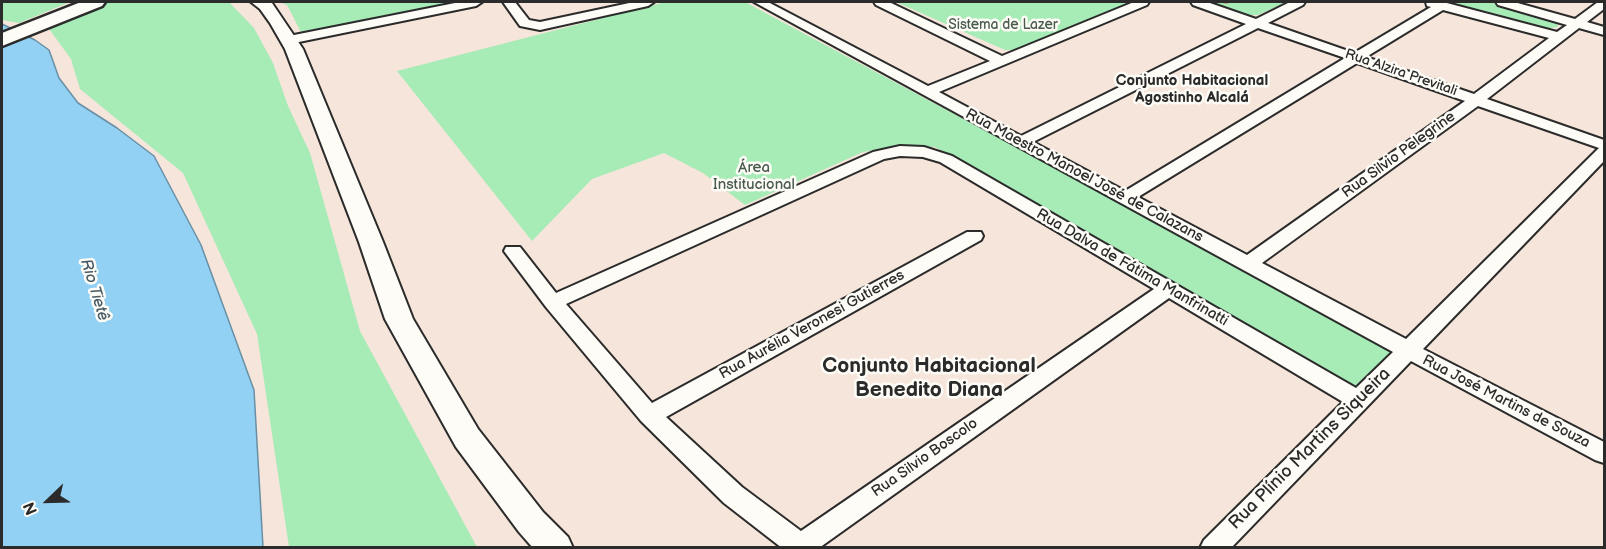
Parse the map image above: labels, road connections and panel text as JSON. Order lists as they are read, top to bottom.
{
  "streets": {
    "street": [
      "Rua Alzira Previtali",
      "Rua Silvio Pelegrine",
      "Rua Maestro Manoel José de Calazans",
      "Rua Dalva de Fátima Manfrinatti",
      "Rua Aurélia Veronesi Gutierres",
      "Rua José Martins de Souza",
      "Rua Plínio Martins Siqueira",
      "Rua Silvio Boscolo"
    ]
  },
  "crossings": [
    ["Rua Alzira Previtali", "Rua Silvio Pelegrine"],
    ["Rua Silvio Pelegrine", "Rua Maestro Manoel José de Calazans"],
    ["Rua Maestro Manoel José de Calazans", "Rua José Martins de Souza"],
    ["Rua Maestro Manoel José de Calazans", "Rua Plínio Martins Siqueira"],
    ["Rua Dalva de Fátima Manfrinatti", "Rua Plínio Martins Siqueira"],
    ["Rua Dalva de Fátima Manfrinatti", "Rua Silvio Boscolo"],
    ["Rua José Martins de Souza", "Rua Plínio Martins Siqueira"]
  ],
  "districts": ["Conjunto Habitacional Agostinho Alcalá", "Conjunto Habitacional Benedito Diana"],
  "water": ["Rio Tietê"],
  "parks": ["Sistema de Lazer", "Área Institucional"],
  "north": "bottom left"
}
